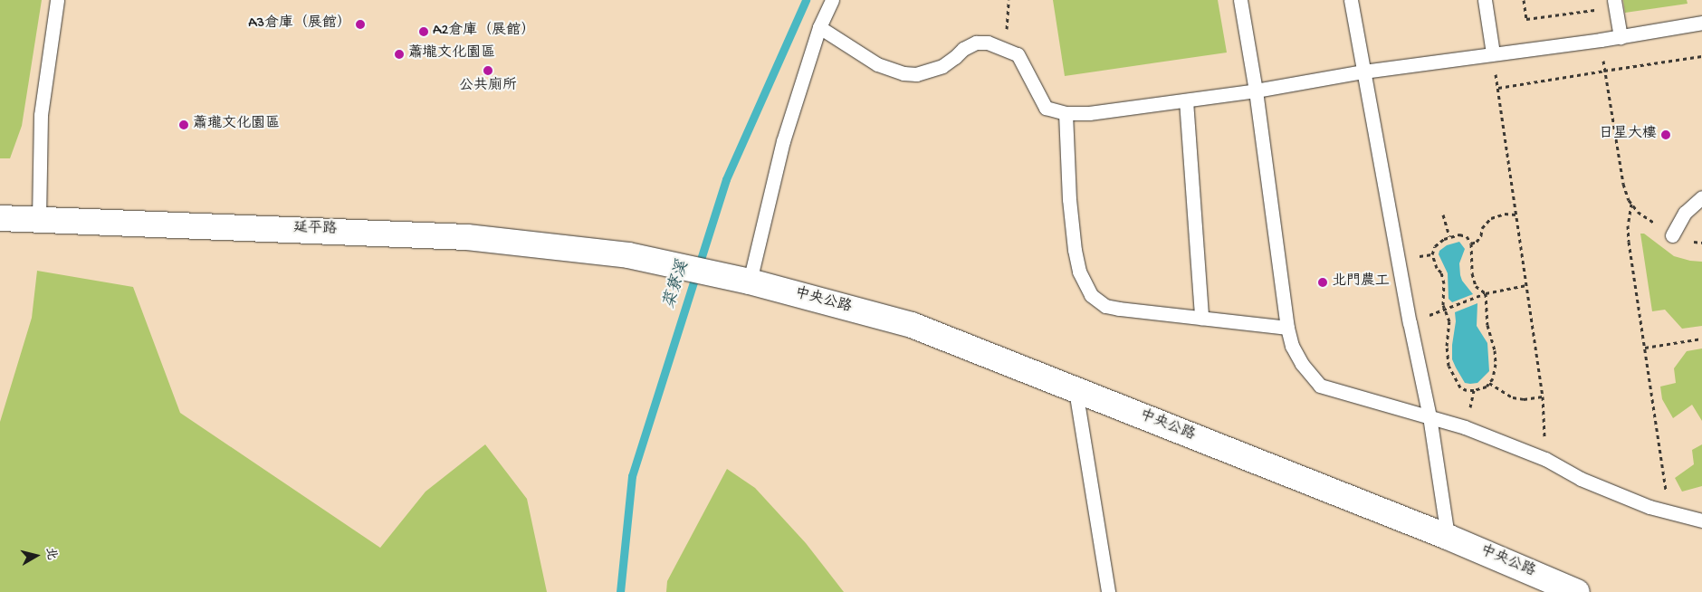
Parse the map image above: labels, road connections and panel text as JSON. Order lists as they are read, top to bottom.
{
  "streets": {
    "main road": ["延平路", "中央公路"]
  },
  "crossings": [
    ["延平路", "中央公路"]
  ],
  "water": ["菜寮溪"],
  "places": [
    "A3倉庫（展館）",
    "A2倉庫（展館）",
    "蕭壠文化園區",
    "公共廁所",
    "蕭瓏文化園區",
    "日星大樓",
    "北門農工"
  ],
  "north": "right"
}
